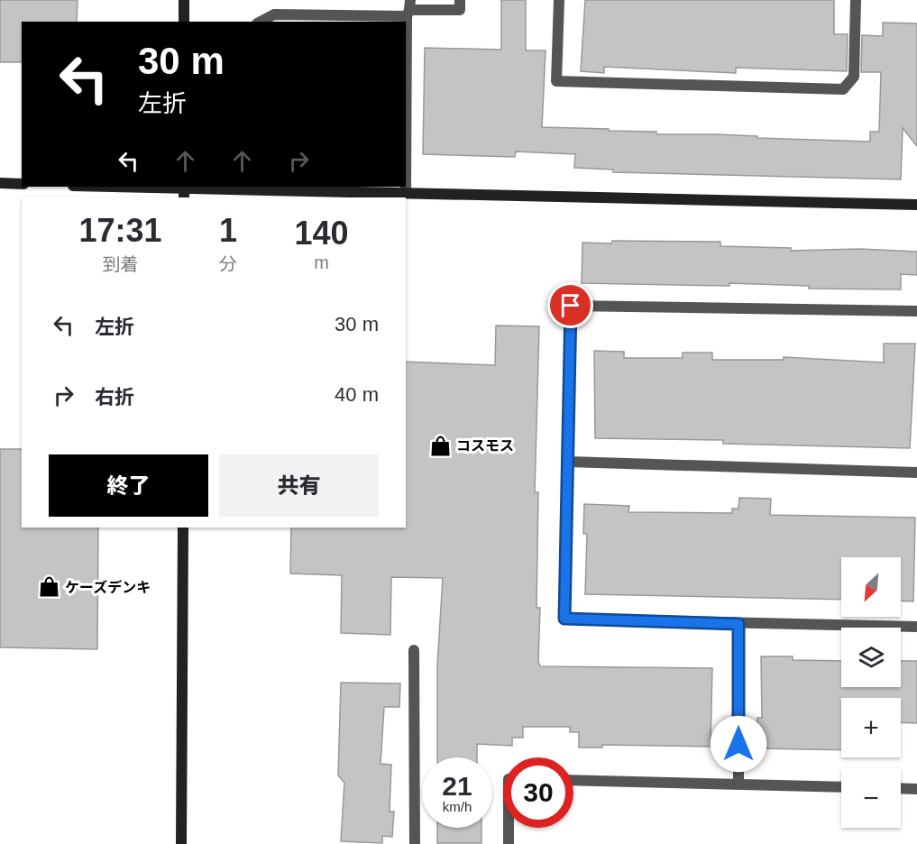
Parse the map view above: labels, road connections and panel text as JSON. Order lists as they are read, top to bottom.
{
  "places": {
    "shop": ["コスモス", "ケーズデンキ"]
  },
  "north": "bottom left",
  "page": {
    "turn": ["30 m", "左折"],
    "eta": [
      "17:31",
      "到着",
      "1",
      "分",
      "140",
      "m"
    ],
    "list": [
      {
        "name": "左折",
        "value": "30 m"
      },
      {
        "name": "右折",
        "value": "40 m"
      }
    ],
    "buttons": ["終了", "共有"],
    "map_buttons": ["+", "−"],
    "speed": "21 km/h",
    "limit": "30"
  }
}
